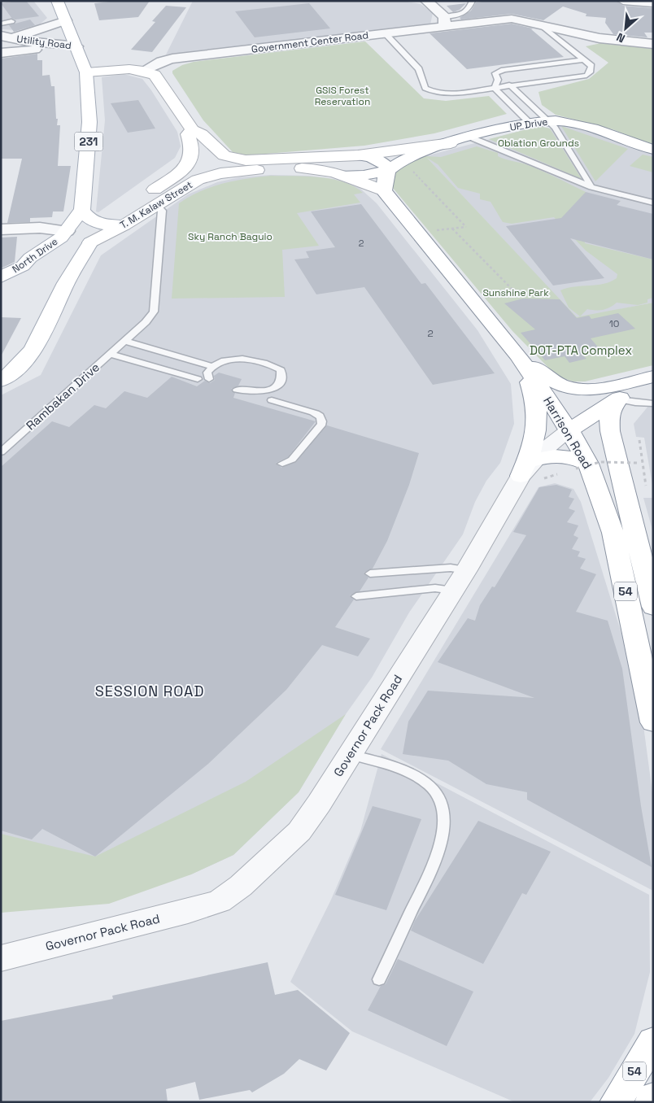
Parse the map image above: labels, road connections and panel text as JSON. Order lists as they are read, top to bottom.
{
  "streets": {
    "main road": [
      "UP Drive",
      "231",
      "T. M. Kalaw Street",
      "North Drive",
      "Harrison Road",
      "54",
      "Governor Pack Road"
    ],
    "street": ["Utility Road", "Government Center Road"],
    "lane": ["Rambakan Drive"]
  },
  "crossings": [
    ["Utility Road", "231"],
    ["Government Center Road", "T. M. Kalaw Street"],
    ["UP Drive", "T. M. Kalaw Street"],
    ["231", "North Drive"],
    ["T. M. Kalaw Street", "Rambakan Drive"],
    ["T. M. Kalaw Street", "Harrison Road"],
    ["Harrison Road", "Governor Pack Road"],
    ["54", "Governor Pack Road"]
  ],
  "districts": ["SESSION ROAD"],
  "parks": [
    "GSIS Forest Reservation",
    "Oblation Grounds",
    "Sky Ranch Baguio",
    "Sunshine Park",
    "DOT-PTA Complex"
  ],
  "house_numbers": ["2", "10", "2"],
  "north": "bottom left"
}
